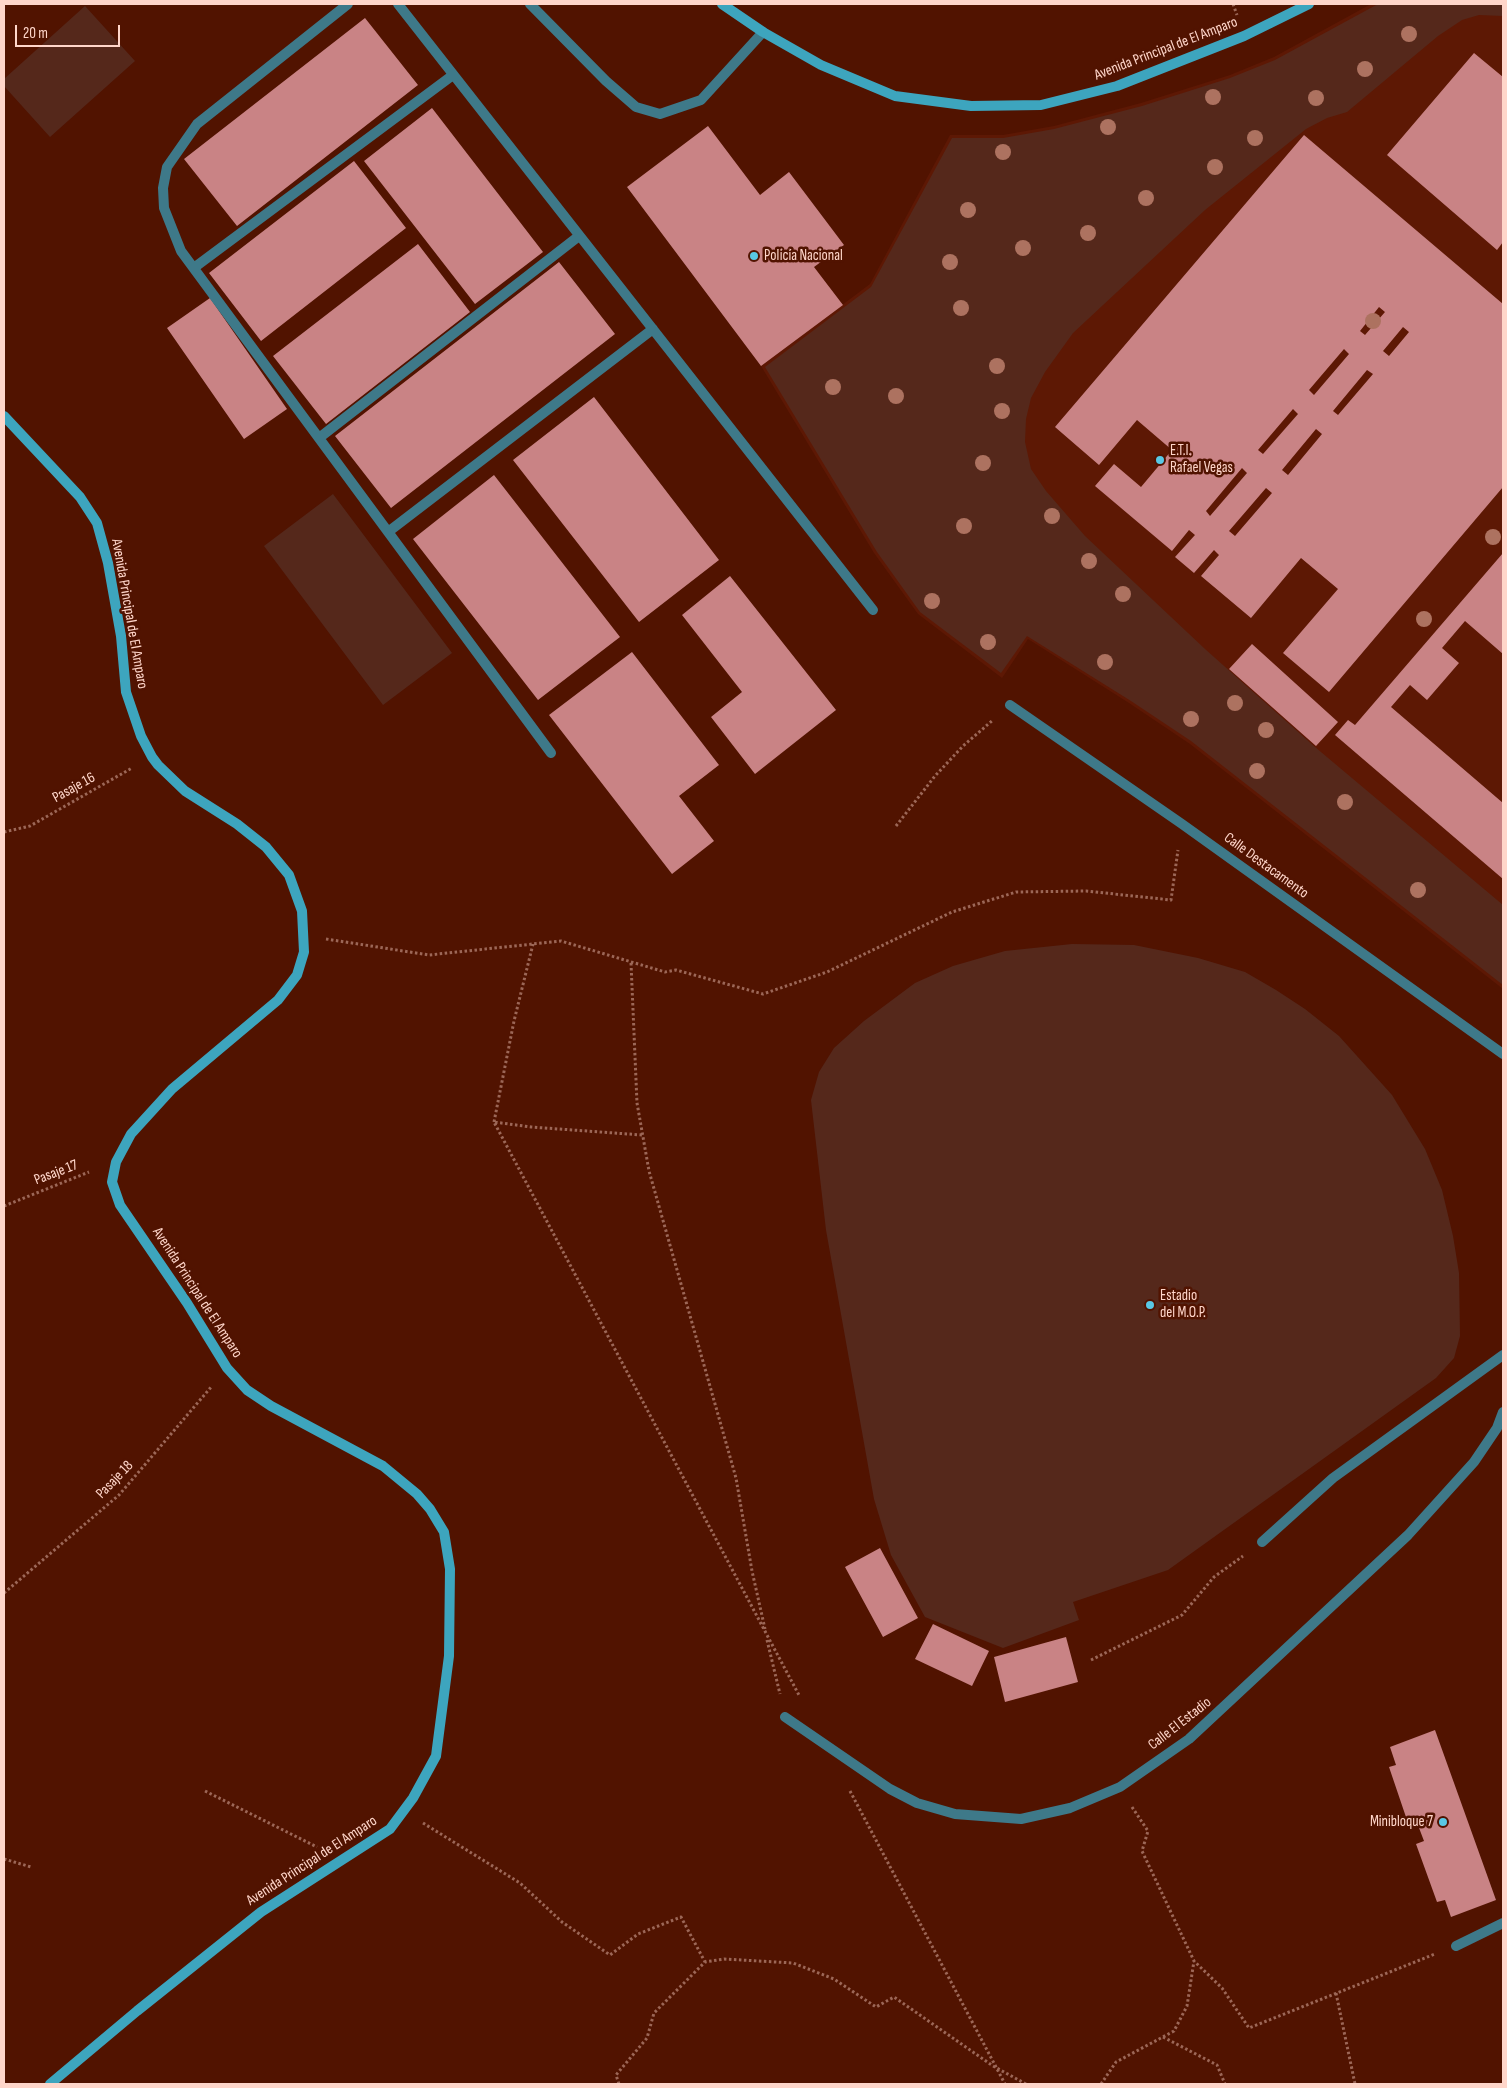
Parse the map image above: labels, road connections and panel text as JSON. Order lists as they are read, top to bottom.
{
  "streets": {
    "main road": ["Avenida Principal de El Amparo"],
    "street": ["Calle Destacamento", "Calle El Estadio"],
    "path": ["Pasaje 16", "Pasaje 17", "Pasaje 18"]
  },
  "crossings": [
    ["Avenida Principal de El Amparo", "Pasaje 16"],
    ["Avenida Principal de El Amparo", "Pasaje 17"],
    ["Avenida Principal de El Amparo", "Pasaje 18"]
  ],
  "places": [
    "Policía Nacional",
    "E.T.I. Rafael Vegas",
    "Estadio del M.O.P.",
    "Minibloque 7"
  ],
  "scale_bar": "20 m"
}
